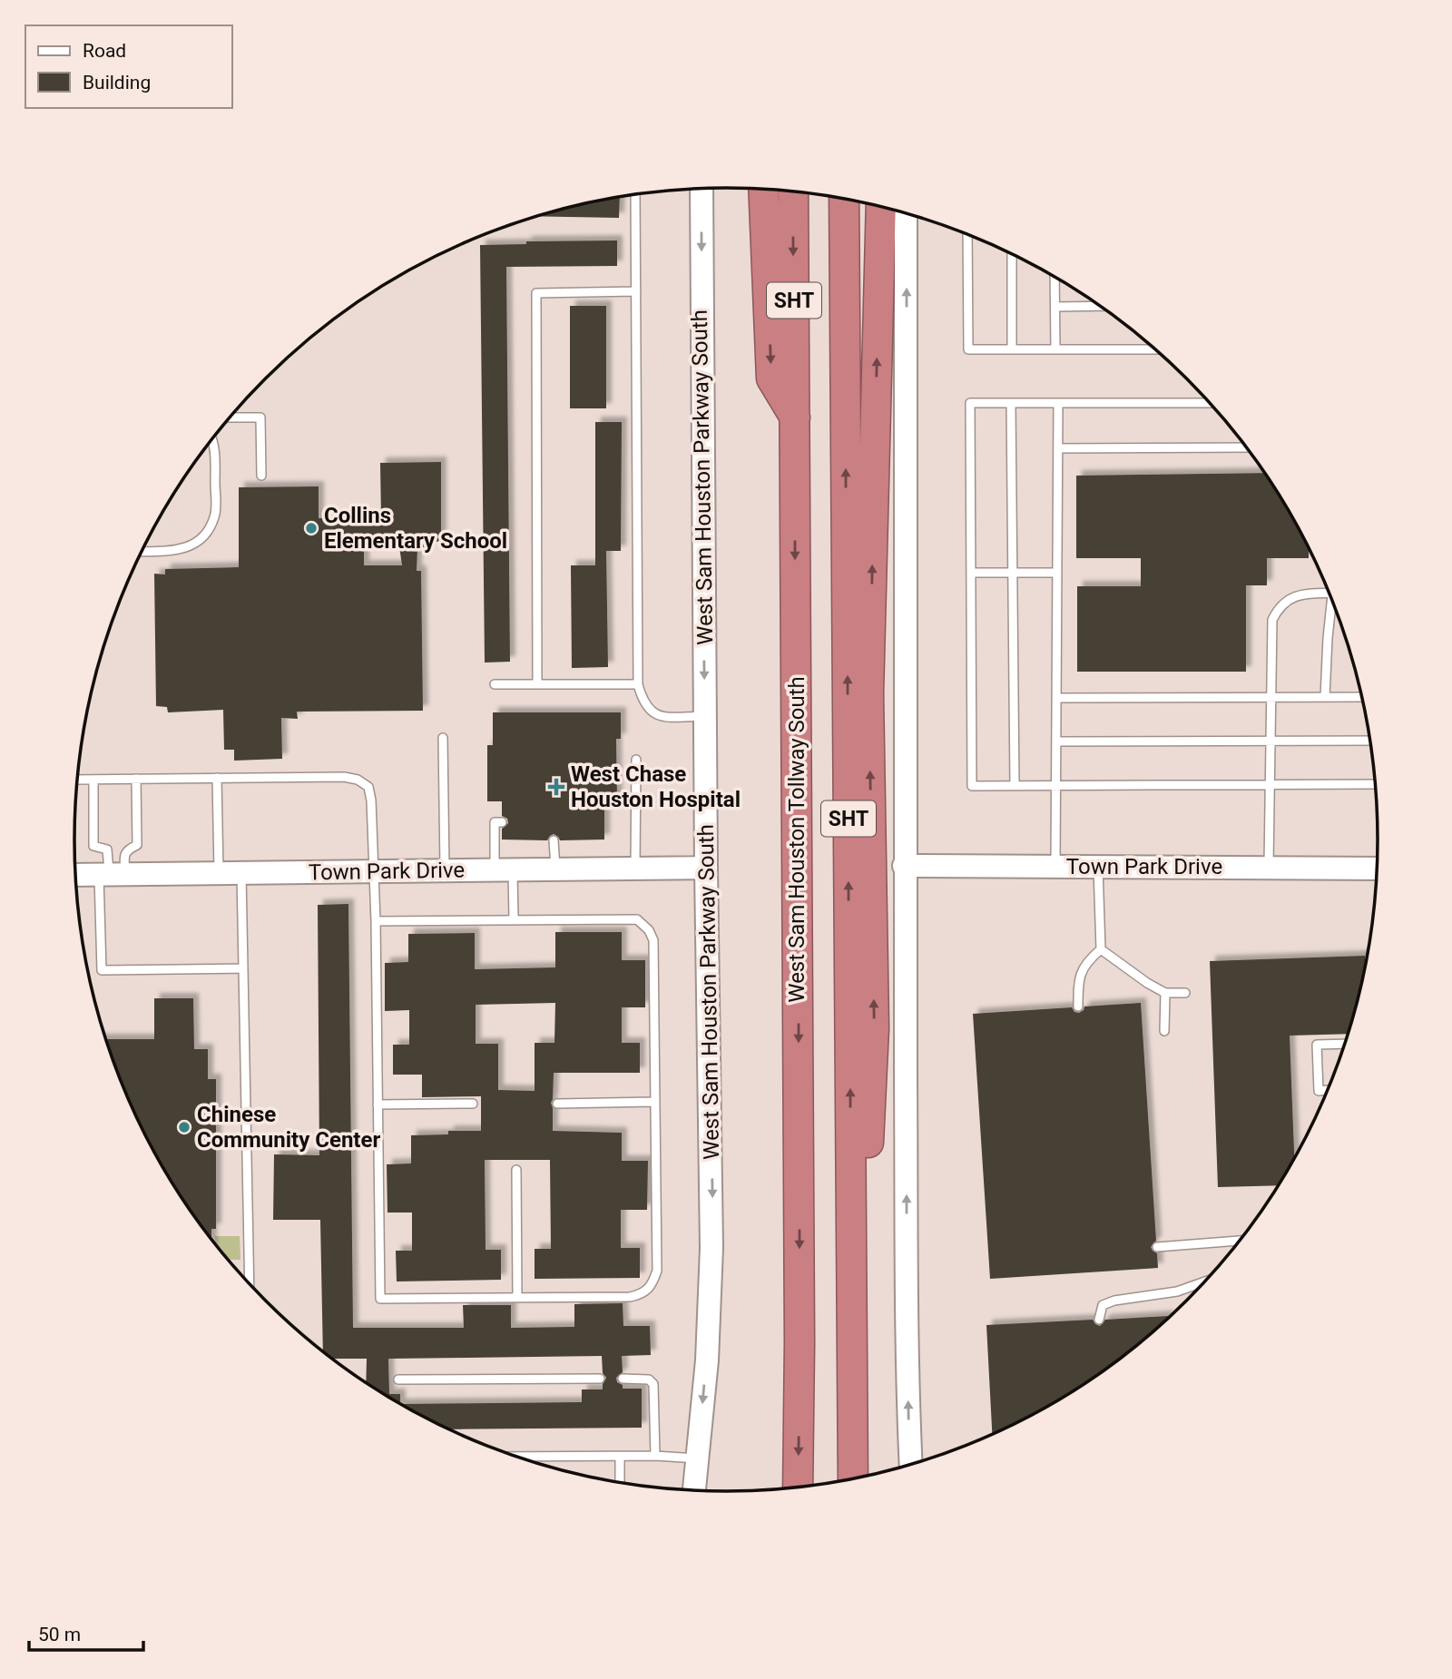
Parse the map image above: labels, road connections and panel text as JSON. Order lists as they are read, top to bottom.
{
  "streets": {
    "highway": ["SHT", "West Sam Houston Tollway South"],
    "main road": ["West Sam Houston Parkway South", "Town Park Drive"]
  },
  "crossings": [
    ["West Sam Houston Parkway South", "Town Park Drive"]
  ],
  "places": {
    "other": ["Collins Elementary School", "Chinese Community Center"],
    "health": ["West Chase Houston Hospital"]
  },
  "legend": ["Road", "Building"],
  "scale_bar": "50 m"
}
